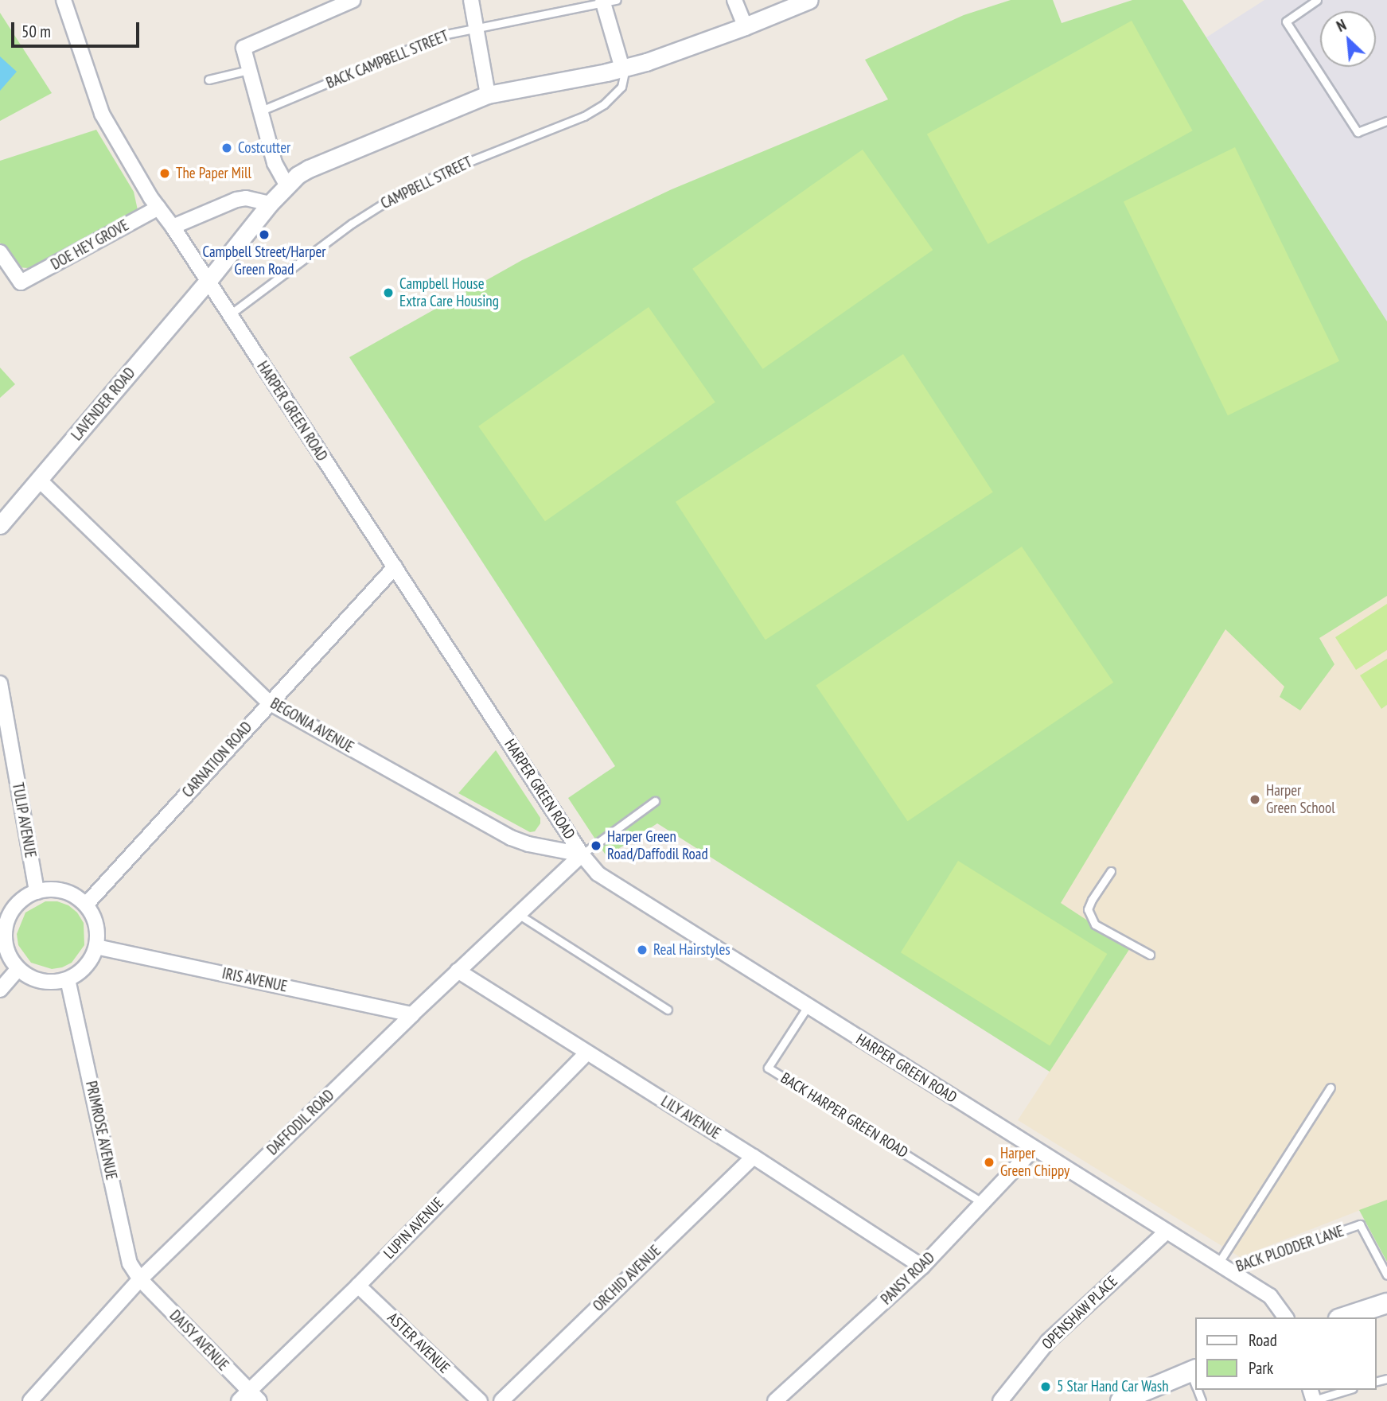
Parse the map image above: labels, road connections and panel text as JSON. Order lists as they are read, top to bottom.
{
  "streets": {
    "street": [
      "DOE HEY GROVE",
      "LAVENDER ROAD",
      "HARPER GREEN ROAD",
      "BEGONIA AVENUE",
      "CARNATION ROAD",
      "TULIP AVENUE",
      "IRIS AVENUE",
      "LILY AVENUE",
      "DAFFODIL ROAD",
      "PRIMROSE AVENUE",
      "LUPIN AVENUE",
      "ORCHID AVENUE",
      "PANSY ROAD",
      "OPENSHAW PLACE",
      "DAISY AVENUE",
      "ASTER AVENUE"
    ],
    "lane": [
      "BACK CAMPBELL STREET",
      "CAMPBELL STREET",
      "BACK HARPER GREEN ROAD",
      "BACK PLODDER LANE"
    ]
  },
  "crossings": [
    ["CAMPBELL STREET", "HARPER GREEN ROAD"],
    ["DOE HEY GROVE", "HARPER GREEN ROAD"],
    ["LAVENDER ROAD", "HARPER GREEN ROAD"],
    ["LAVENDER ROAD", "BEGONIA AVENUE"],
    ["HARPER GREEN ROAD", "BEGONIA AVENUE"],
    ["HARPER GREEN ROAD", "CARNATION ROAD"],
    ["HARPER GREEN ROAD", "BACK HARPER GREEN ROAD"],
    ["HARPER GREEN ROAD", "DAFFODIL ROAD"],
    ["HARPER GREEN ROAD", "BACK PLODDER LANE"],
    ["HARPER GREEN ROAD", "PANSY ROAD"],
    ["HARPER GREEN ROAD", "OPENSHAW PLACE"],
    ["BEGONIA AVENUE", "CARNATION ROAD"],
    ["BEGONIA AVENUE", "DAFFODIL ROAD"],
    ["CARNATION ROAD", "TULIP AVENUE"],
    ["CARNATION ROAD", "IRIS AVENUE"],
    ["CARNATION ROAD", "PRIMROSE AVENUE"],
    ["TULIP AVENUE", "IRIS AVENUE"],
    ["TULIP AVENUE", "PRIMROSE AVENUE"],
    ["IRIS AVENUE", "DAFFODIL ROAD"],
    ["IRIS AVENUE", "PRIMROSE AVENUE"],
    ["BACK HARPER GREEN ROAD", "PANSY ROAD"],
    ["LILY AVENUE", "DAFFODIL ROAD"],
    ["LILY AVENUE", "LUPIN AVENUE"],
    ["LILY AVENUE", "ORCHID AVENUE"],
    ["LILY AVENUE", "PANSY ROAD"],
    ["DAFFODIL ROAD", "PRIMROSE AVENUE"],
    ["DAFFODIL ROAD", "DAISY AVENUE"],
    ["PRIMROSE AVENUE", "DAISY AVENUE"],
    ["LUPIN AVENUE", "DAISY AVENUE"],
    ["LUPIN AVENUE", "ASTER AVENUE"]
  ],
  "places": [
    "Costcutter",
    "The Paper Mill",
    "Campbell Street/Harper Green Road",
    "Campbell House Extra Care Housing",
    "Harper Green School",
    "Harper Green Road/Daffodil Road",
    "Real Hairstyles",
    "Harper Green Chippy",
    "5 Star Hand Car Wash"
  ],
  "legend": ["Road", "Park"],
  "scale_bar": "50 m",
  "north": "top left"
}
